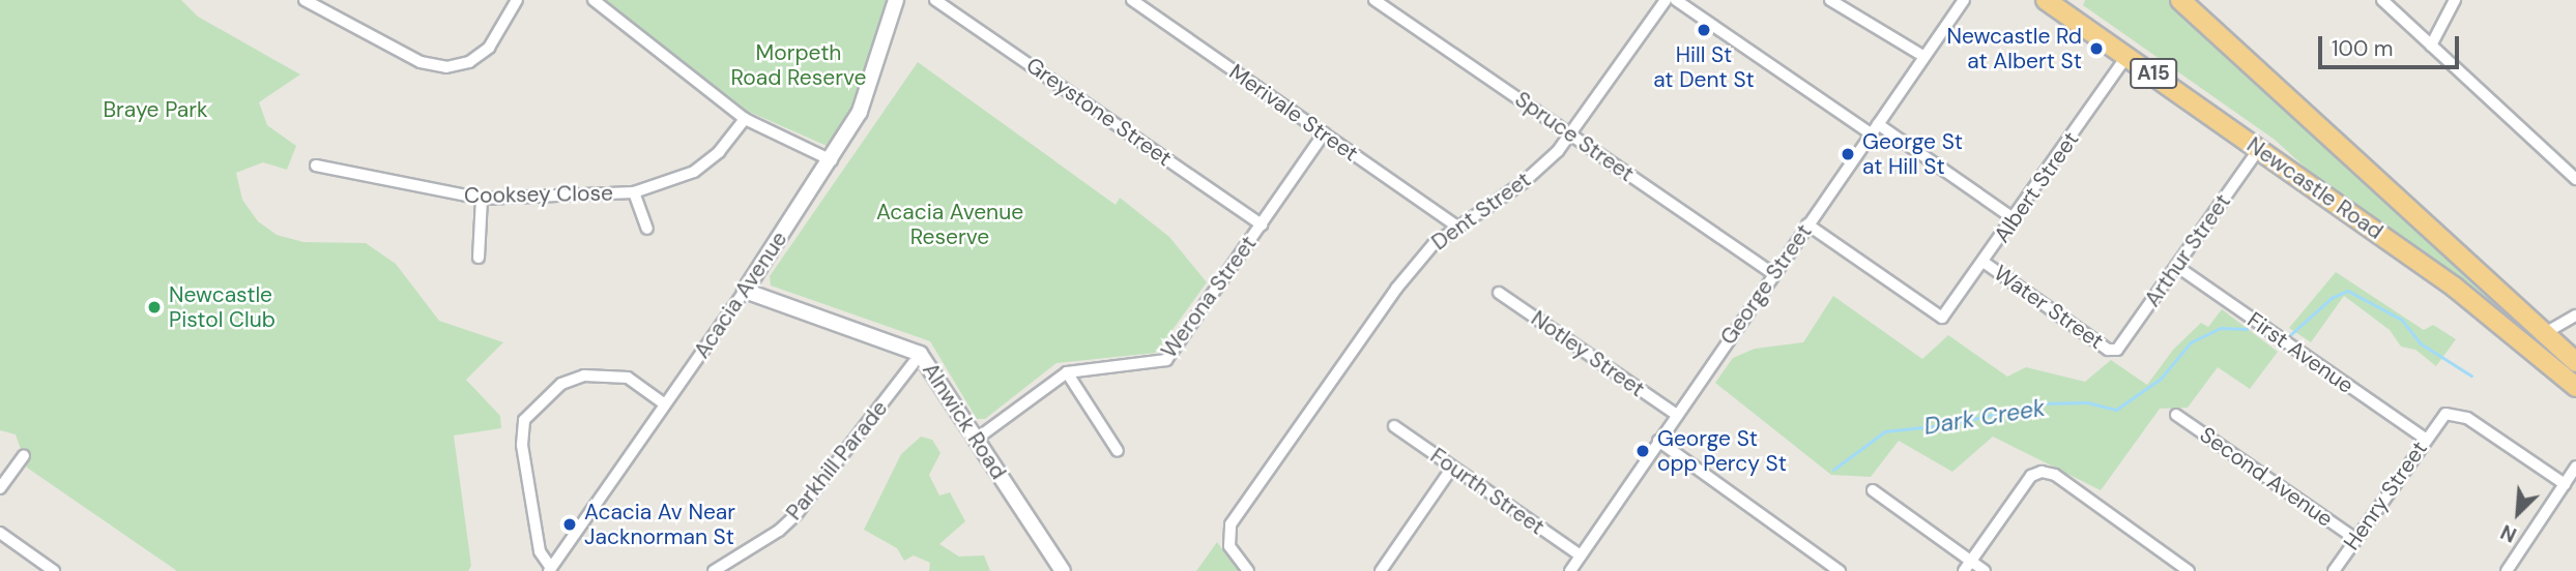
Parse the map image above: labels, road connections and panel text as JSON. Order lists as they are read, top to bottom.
{
  "streets": {
    "highway": ["A15", "Newcastle Road"],
    "street": [
      "Greystone Street",
      "Merivale Street",
      "Spruce Street",
      "Albert Street",
      "Cooksey Close",
      "Dent Street",
      "Arthur Street",
      "George Street",
      "Acacia Avenue",
      "Werona Street",
      "Water Street",
      "First Avenue",
      "Notley Street",
      "Alnwick Road",
      "Parkhill Parade",
      "Second Avenue",
      "Fourth Street",
      "Henry Street"
    ]
  },
  "crossings": [
    ["Greystone Street", "Werona Street"],
    ["Merivale Street", "Dent Street"],
    ["Merivale Street", "Werona Street"],
    ["Spruce Street", "Dent Street"],
    ["Spruce Street", "George Street"],
    ["Albert Street", "Newcastle Road"],
    ["Albert Street", "George Street"],
    ["Albert Street", "Water Street"],
    ["Newcastle Road", "Arthur Street"],
    ["Arthur Street", "Water Street"],
    ["Arthur Street", "First Avenue"],
    ["George Street", "Notley Street"],
    ["George Street", "Fourth Street"],
    ["Acacia Avenue", "Alnwick Road"],
    ["Werona Street", "Alnwick Road"],
    ["First Avenue", "Henry Street"],
    ["Second Avenue", "Henry Street"]
  ],
  "water": ["Dark Creek"],
  "parks": ["Morpeth Road Reserve", "Braye Park", "Acacia Avenue Reserve"],
  "places": [
    "Hill St at Dent St",
    "Newcastle Rd at Albert St",
    "George St at Hill St",
    "Newcastle Pistol Club",
    "George St opp Percy St",
    "Acacia Av Near Jacknorman St"
  ],
  "scale_bar": "100 m",
  "north": "bottom left"
}
